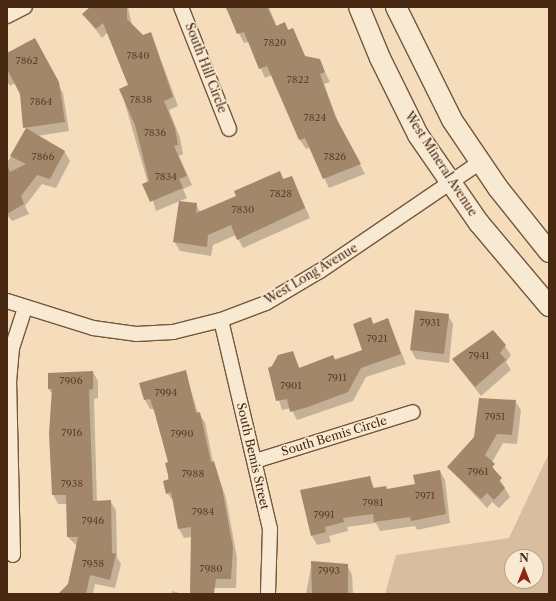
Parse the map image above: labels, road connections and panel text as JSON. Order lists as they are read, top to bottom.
{
  "streets": {
    "main road": ["West Mineral Avenue"],
    "street": [
      "South Hill Circle",
      "West Long Avenue",
      "South Bemis Circle",
      "South Bemis Street"
    ]
  },
  "crossings": [
    ["West Mineral Avenue", "West Long Avenue"],
    ["West Long Avenue", "South Bemis Street"],
    ["South Bemis Circle", "South Bemis Street"]
  ],
  "house_numbers": [
    "7820",
    "7840",
    "7862",
    "7822",
    "7838",
    "7864",
    "7824",
    "7836",
    "7866",
    "7826",
    "7834",
    "7828",
    "7830",
    "7931",
    "7921",
    "7941",
    "7911",
    "7906",
    "7901",
    "7994",
    "7951",
    "7916",
    "7990",
    "7961",
    "7988",
    "7938",
    "7971",
    "7981",
    "7984",
    "7991",
    "7946",
    "7958",
    "7980",
    "7993"
  ],
  "north": "top"
}
